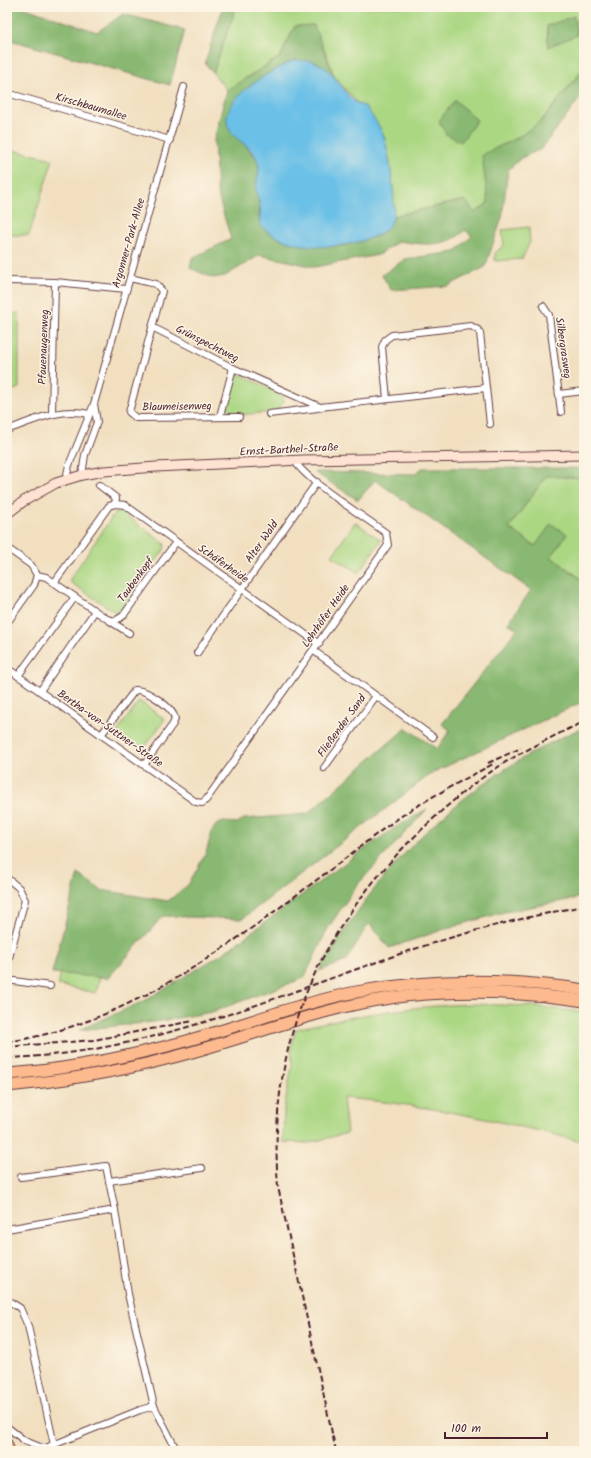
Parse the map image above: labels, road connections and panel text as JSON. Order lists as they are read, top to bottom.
{
  "streets": {
    "street": [
      "Kirschbaumallee",
      "Argonner-Park-Allee",
      "Grünspechtweg",
      "Pfauenaugenweg",
      "Silbergrasweg",
      "Blaumeisenweg",
      "Ernst-Barthel-Straße",
      "Alter Wald",
      "Schäferheide",
      "Taubenkopf",
      "Lehrhöfer Heide",
      "Fließender Sand",
      "Bertha-von-Suttner-Straße"
    ]
  },
  "crossings": [
    ["Kirschbaumallee", "Argonner-Park-Allee"],
    ["Argonner-Park-Allee", "Ernst-Barthel-Straße"],
    ["Grünspechtweg", "Blaumeisenweg"],
    ["Ernst-Barthel-Straße", "Lehrhöfer Heide"],
    ["Alter Wald", "Schäferheide"],
    ["Alter Wald", "Lehrhöfer Heide"],
    ["Schäferheide", "Taubenkopf"],
    ["Schäferheide", "Lehrhöfer Heide"],
    ["Lehrhöfer Heide", "Fließender Sand"],
    ["Lehrhöfer Heide", "Bertha-von-Suttner-Straße"]
  ],
  "scale_bar": "100 m"
}
